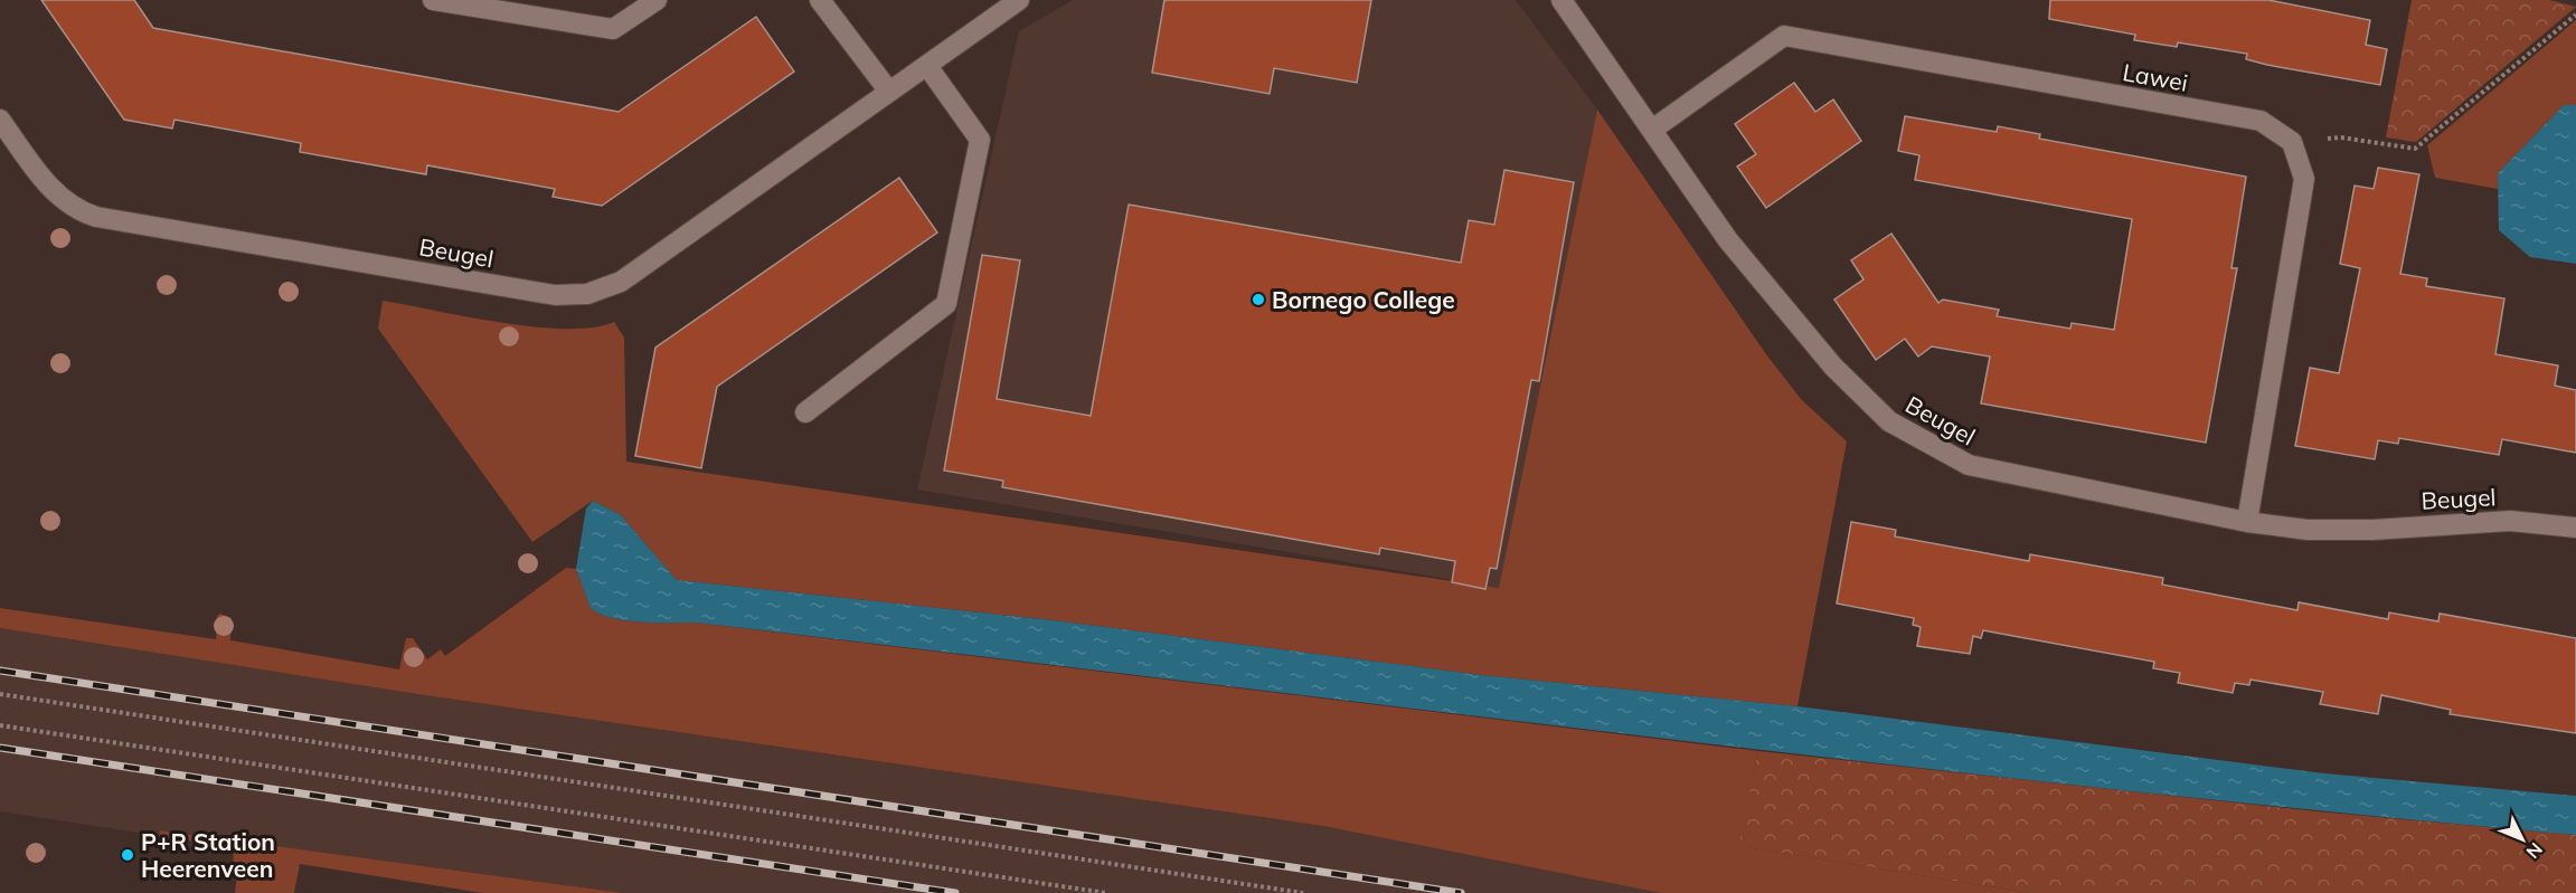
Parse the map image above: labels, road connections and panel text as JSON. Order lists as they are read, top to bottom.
{
  "streets": {
    "street": ["Lawei", "Beugel"]
  },
  "crossings": [
    ["Lawei", "Beugel"]
  ],
  "places": ["Bornego College", "P+R Station Heerenveen"],
  "north": "bottom right"
}
